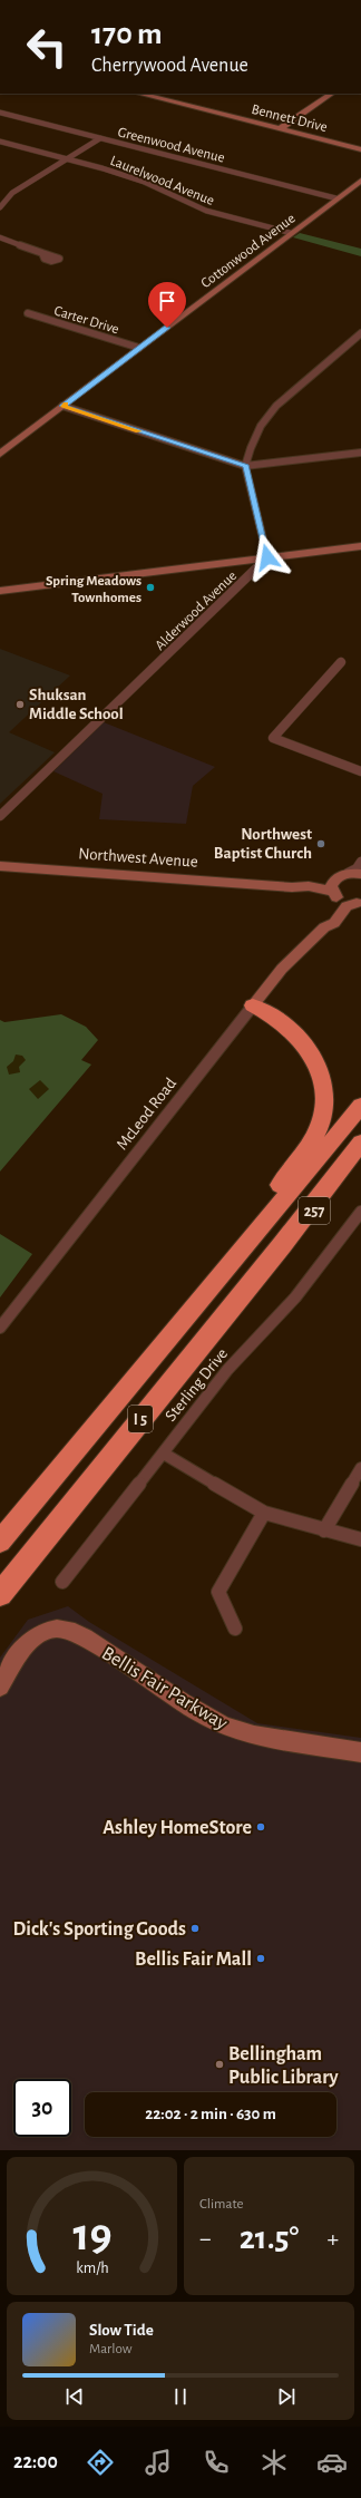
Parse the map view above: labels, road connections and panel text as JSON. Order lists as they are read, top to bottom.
{
  "streets": {
    "highway": ["257", "I 5"],
    "street": [
      "Bennett Drive",
      "Greenwood Avenue",
      "Laurelwood Avenue",
      "Cottonwood Avenue",
      "Carter Drive",
      "Alderwood Avenue",
      "Northwest Avenue",
      "McLeod Road",
      "Sterling Drive",
      "Bellis Fair Parkway"
    ]
  },
  "crossings": [
    ["Greenwood Avenue", "Cottonwood Avenue"],
    ["Laurelwood Avenue", "Cottonwood Avenue"],
    ["Cottonwood Avenue", "Carter Drive"],
    ["Northwest Avenue", "McLeod Road"],
    ["257", "I 5"]
  ],
  "places": [
    "Spring Meadows Townhomes",
    "Shuksan Middle School",
    "Northwest Baptist Church",
    "Ashley HomeStore",
    "Dick's Sporting Goods",
    "Bellis Fair Mall",
    "Bellingham Public Library"
  ],
  "page": {
    "turn": ["170 m", "Cherrywood Avenue"],
    "limit": "30",
    "trip": "22:02 · 2 min · 630 m",
    "tile": "Climate",
    "heat": ["−", "21.5°", "+"],
    "song": ["Slow Tide", "Marlow"],
    "tabs": "22:00",
    "gauge": ["19", "km/h"]
  }
}
